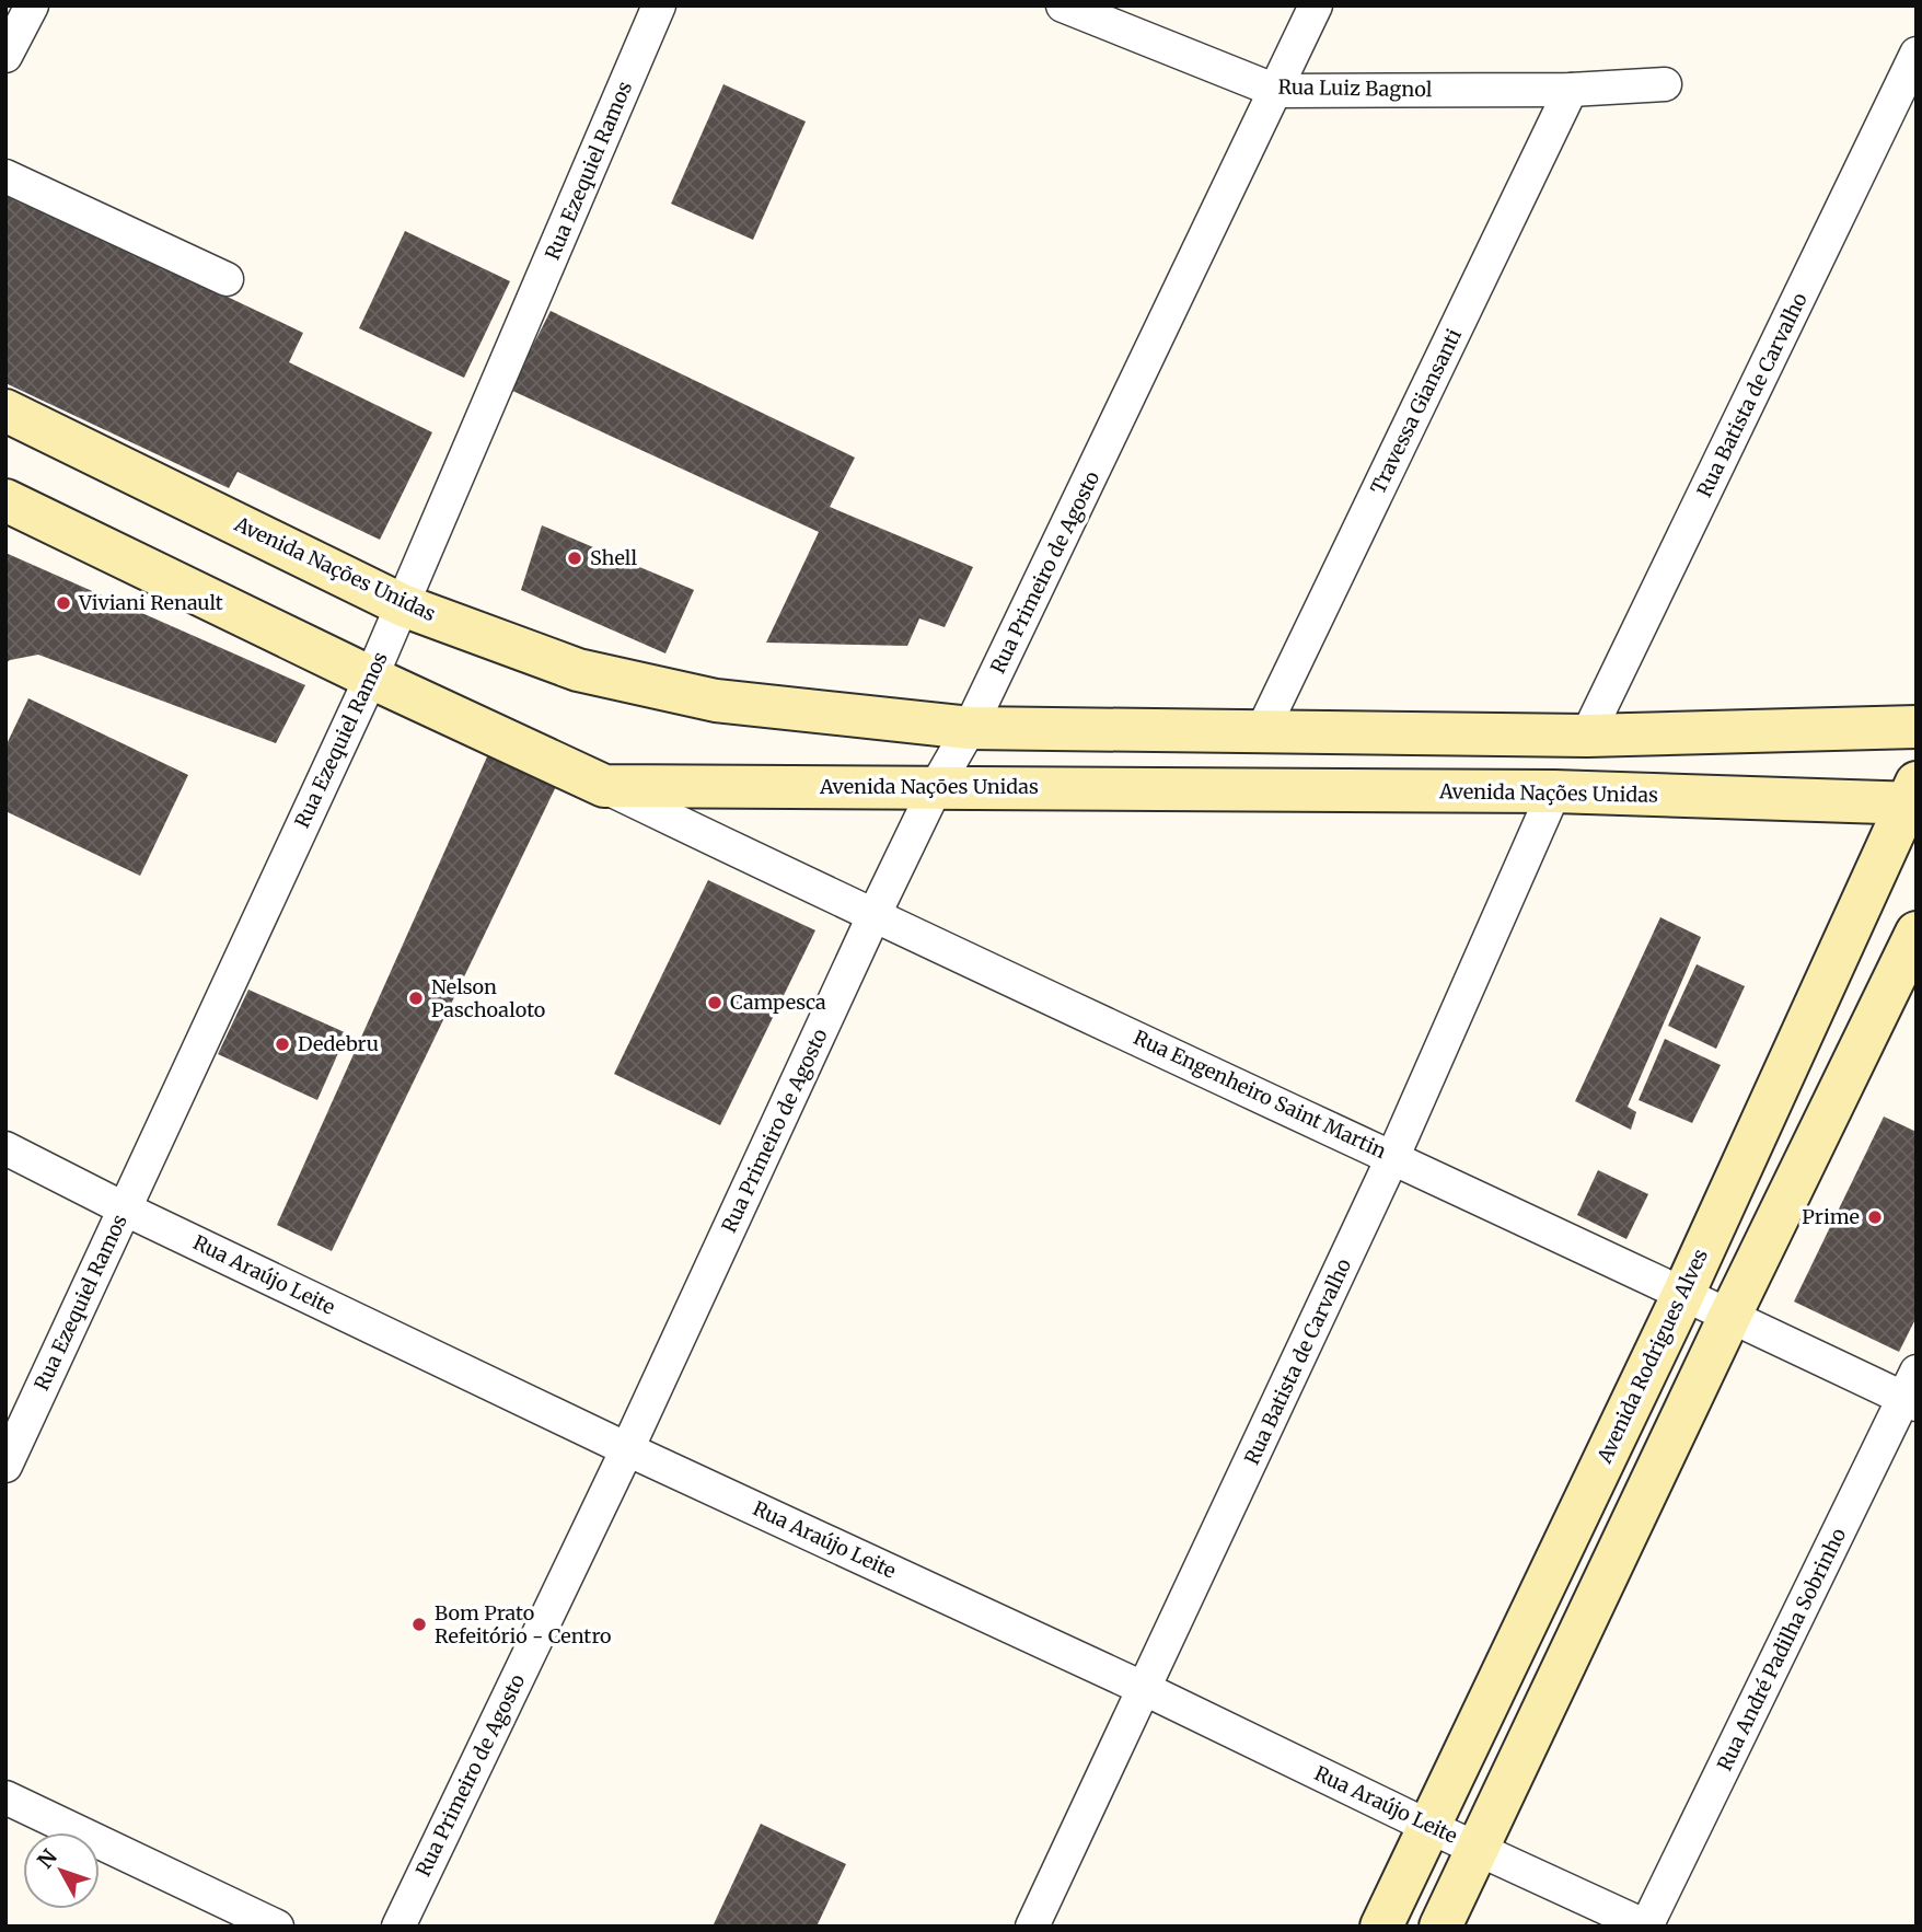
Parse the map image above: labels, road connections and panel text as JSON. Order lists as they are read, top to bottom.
{
  "streets": {
    "main road": ["Avenida Nações Unidas", "Avenida Rodrigues Alves"],
    "street": [
      "Rua Luiz Bagnol",
      "Rua Ezequiel Ramos",
      "Rua Batista de Carvalho",
      "Travessa Giansanti",
      "Rua Primeiro de Agosto",
      "Rua Engenheiro Saint Martin",
      "Rua Araújo Leite",
      "Rua André Padilha Sobrinho"
    ]
  },
  "crossings": [
    ["Rua Luiz Bagnol", "Travessa Giansanti"],
    ["Rua Luiz Bagnol", "Rua Primeiro de Agosto"],
    ["Rua Ezequiel Ramos", "Avenida Nações Unidas"],
    ["Rua Ezequiel Ramos", "Rua Araújo Leite"],
    ["Rua Batista de Carvalho", "Avenida Nações Unidas"],
    ["Rua Batista de Carvalho", "Rua Engenheiro Saint Martin"],
    ["Rua Batista de Carvalho", "Rua Araújo Leite"],
    ["Travessa Giansanti", "Avenida Nações Unidas"],
    ["Avenida Nações Unidas", "Rua Primeiro de Agosto"],
    ["Avenida Nações Unidas", "Rua Engenheiro Saint Martin"],
    ["Avenida Nações Unidas", "Avenida Rodrigues Alves"],
    ["Rua Primeiro de Agosto", "Rua Engenheiro Saint Martin"],
    ["Rua Primeiro de Agosto", "Rua Araújo Leite"],
    ["Rua Engenheiro Saint Martin", "Avenida Rodrigues Alves"],
    ["Rua Engenheiro Saint Martin", "Rua André Padilha Sobrinho"],
    ["Rua Araújo Leite", "Avenida Rodrigues Alves"],
    ["Rua Araújo Leite", "Rua André Padilha Sobrinho"]
  ],
  "places": [
    "Shell",
    "Viviani Renault",
    "Nelson Paschoaloto",
    "Campesca",
    "Dedebru",
    "Prime",
    "Bom Prato Refeitório - Centro"
  ],
  "north": "top left"
}
